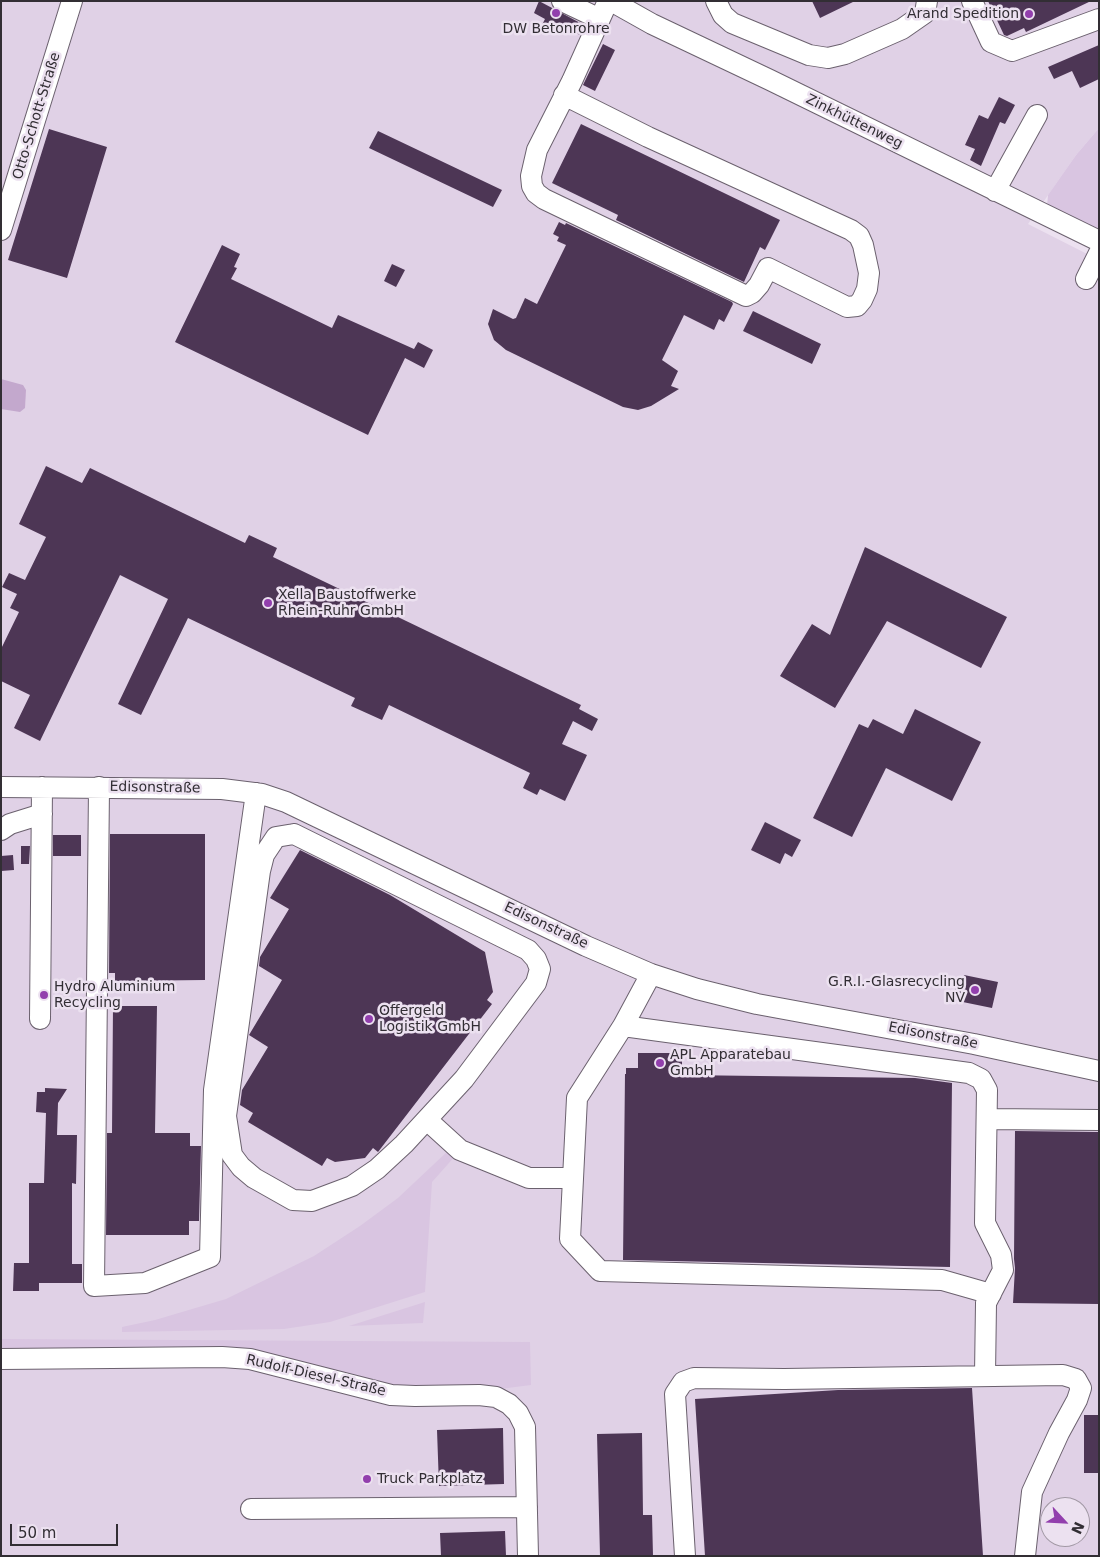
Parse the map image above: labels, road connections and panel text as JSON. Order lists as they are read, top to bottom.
{
  "streets": {
    "street": [
      "Otto-Schott-Straße",
      "Zinkhüttenweg",
      "Edisonstraße",
      "Rudolf-Diesel-Straße"
    ]
  },
  "places": [
    "DW Betonrohre",
    "Arand Spedition",
    "Xella Baustoffwerke Rhein-Ruhr GmbH",
    "G.R.I.-Glasrecycling NV",
    "Hydro Aluminium Recycling",
    "Offergeld Logistik GmbH",
    "APL Apparatebau GmbH",
    "Truck Parkplatz"
  ],
  "scale_bar": "50 m",
  "north": "bottom right"
}
